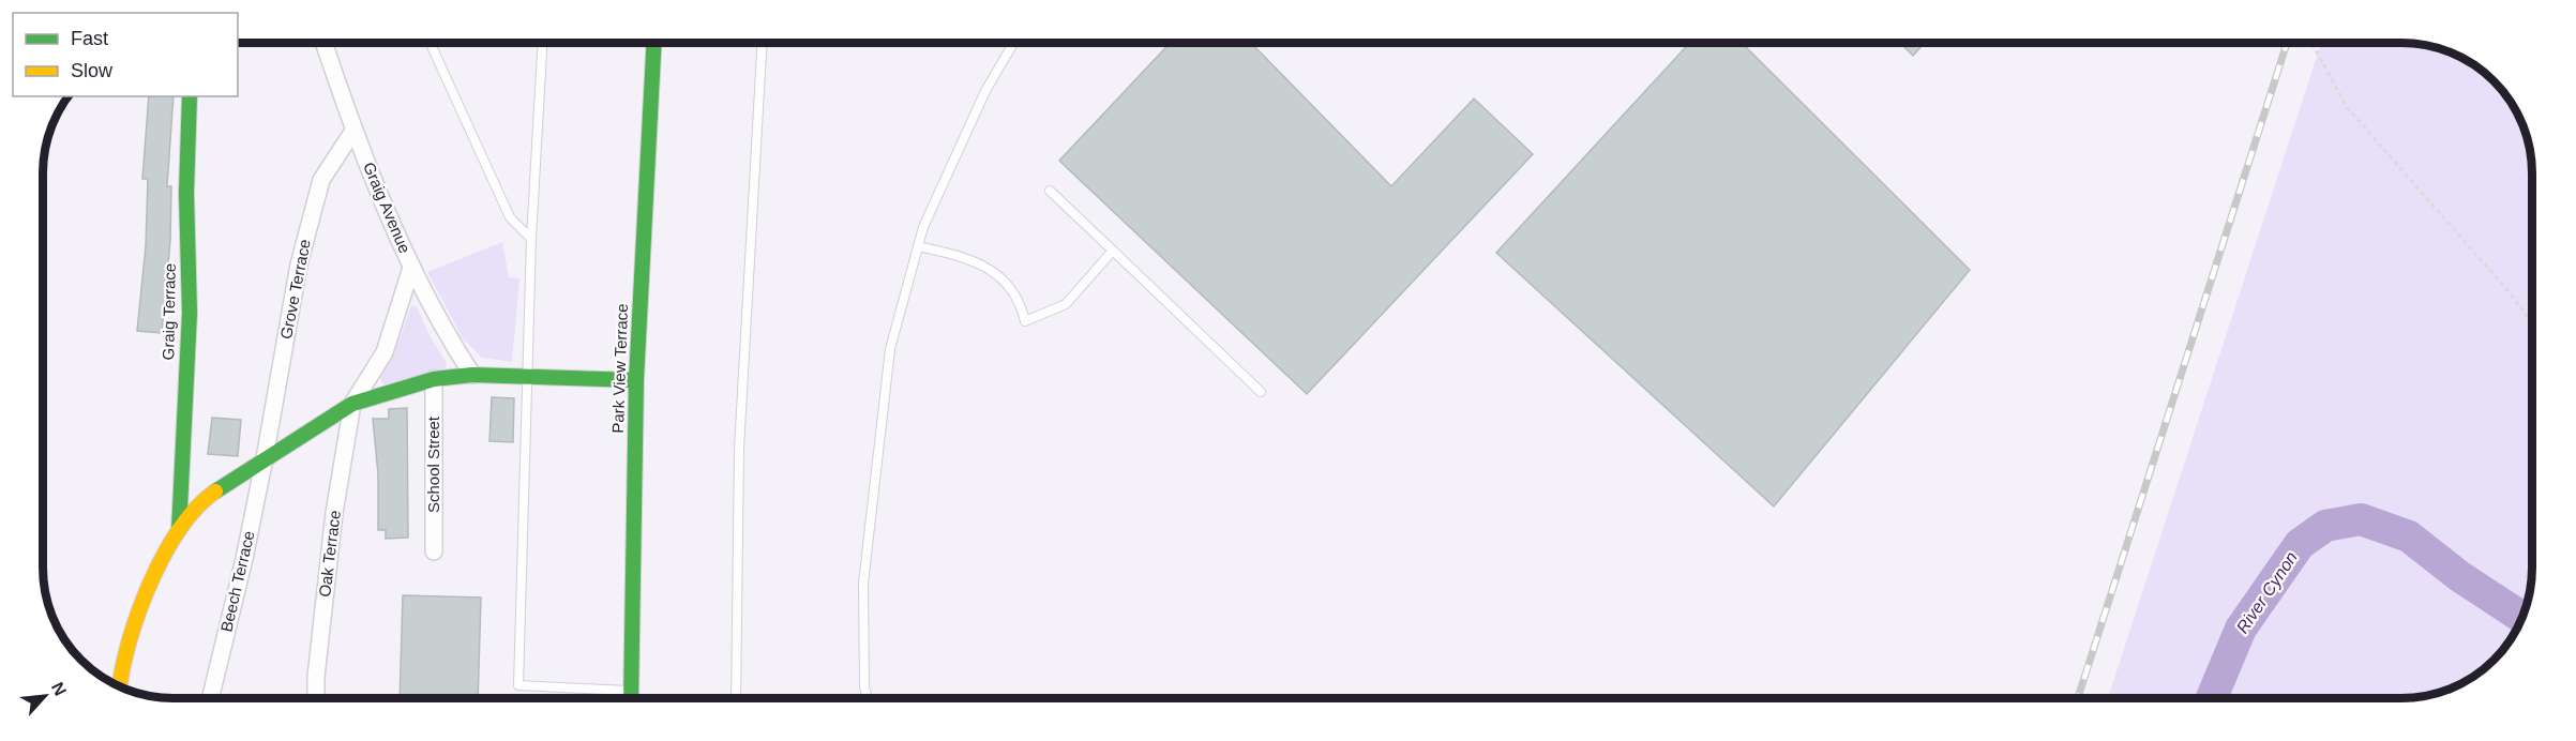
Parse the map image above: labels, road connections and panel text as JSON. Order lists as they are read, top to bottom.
{
  "streets": {
    "street": [
      "Graig Avenue",
      "Grove Terrace",
      "Graig Terrace",
      "Park View Terrace",
      "School Street",
      "Oak Terrace",
      "Beech Terrace"
    ]
  },
  "crossings": [
    ["Graig Avenue", "Grove Terrace"],
    ["Grove Terrace", "Beech Terrace"]
  ],
  "water": ["River Cynon"],
  "legend": ["Fast", "Slow"],
  "north": "top right"
}
